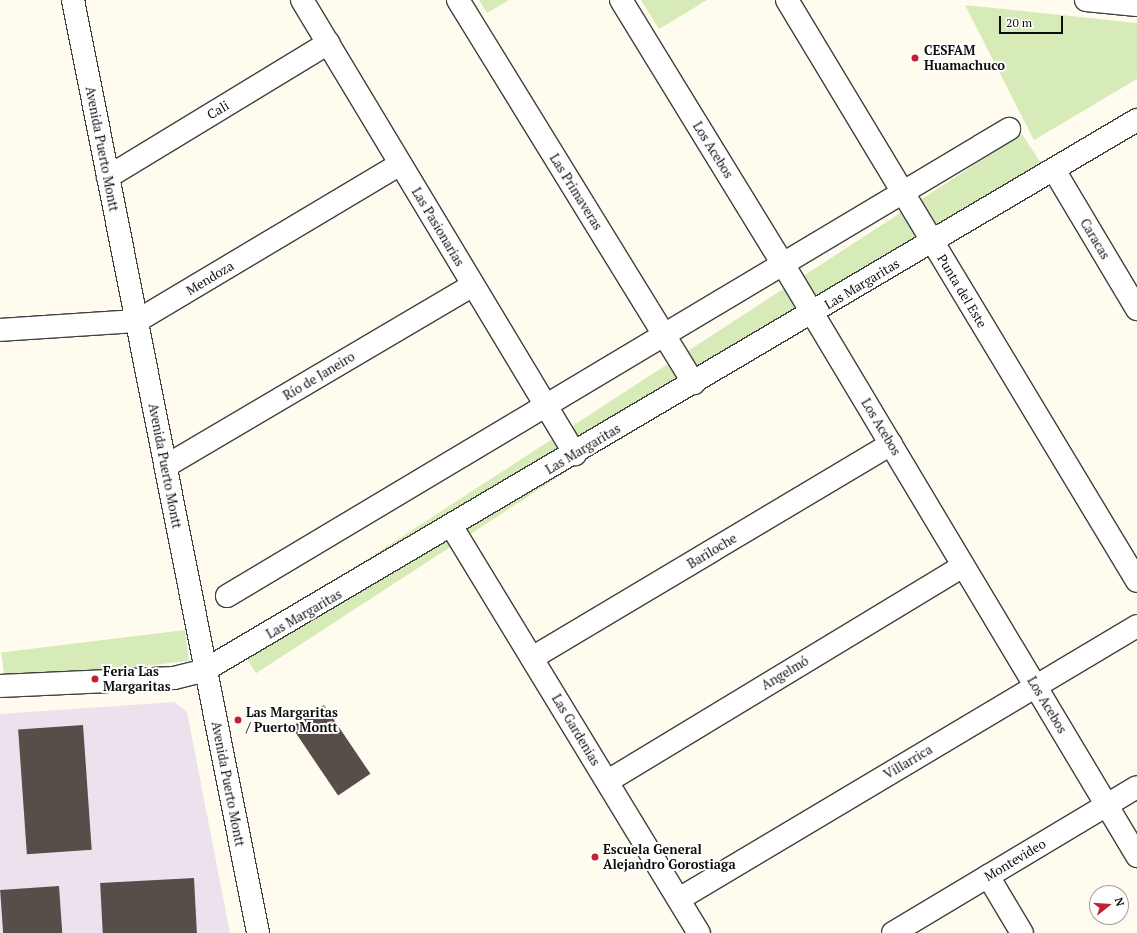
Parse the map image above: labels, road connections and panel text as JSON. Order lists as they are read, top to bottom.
{
  "streets": {
    "street": [
      "Cali",
      "Avenida Puerto Montt",
      "Los Acebos",
      "Las Primaveras",
      "Las Pasionarias",
      "Caracas",
      "Mendoza",
      "Las Margaritas",
      "Punta del Este",
      "Río de Janeiro",
      "Bariloche",
      "Angelmó",
      "Las Gardenias",
      "Villarrica",
      "Montevideo"
    ]
  },
  "crossings": [
    ["Cali", "Avenida Puerto Montt"],
    ["Cali", "Las Pasionarias"],
    ["Avenida Puerto Montt", "Mendoza"],
    ["Avenida Puerto Montt", "Las Margaritas"],
    ["Avenida Puerto Montt", "Río de Janeiro"],
    ["Los Acebos", "Las Margaritas"],
    ["Los Acebos", "Bariloche"],
    ["Los Acebos", "Angelmó"],
    ["Los Acebos", "Villarrica"],
    ["Los Acebos", "Montevideo"],
    ["Las Primaveras", "Las Margaritas"],
    ["Las Pasionarias", "Mendoza"],
    ["Las Pasionarias", "Las Margaritas"],
    ["Las Pasionarias", "Río de Janeiro"],
    ["Caracas", "Las Margaritas"],
    ["Las Margaritas", "Punta del Este"],
    ["Las Margaritas", "Las Gardenias"],
    ["Bariloche", "Las Gardenias"],
    ["Angelmó", "Las Gardenias"],
    ["Las Gardenias", "Villarrica"]
  ],
  "places": [
    "CESFAM Huamachuco",
    "Feria Las Margaritas",
    "Las Margaritas / Puerto Montt",
    "Escuela General Alejandro Gorostiaga"
  ],
  "scale_bar": "20 m",
  "north": "right"
}
